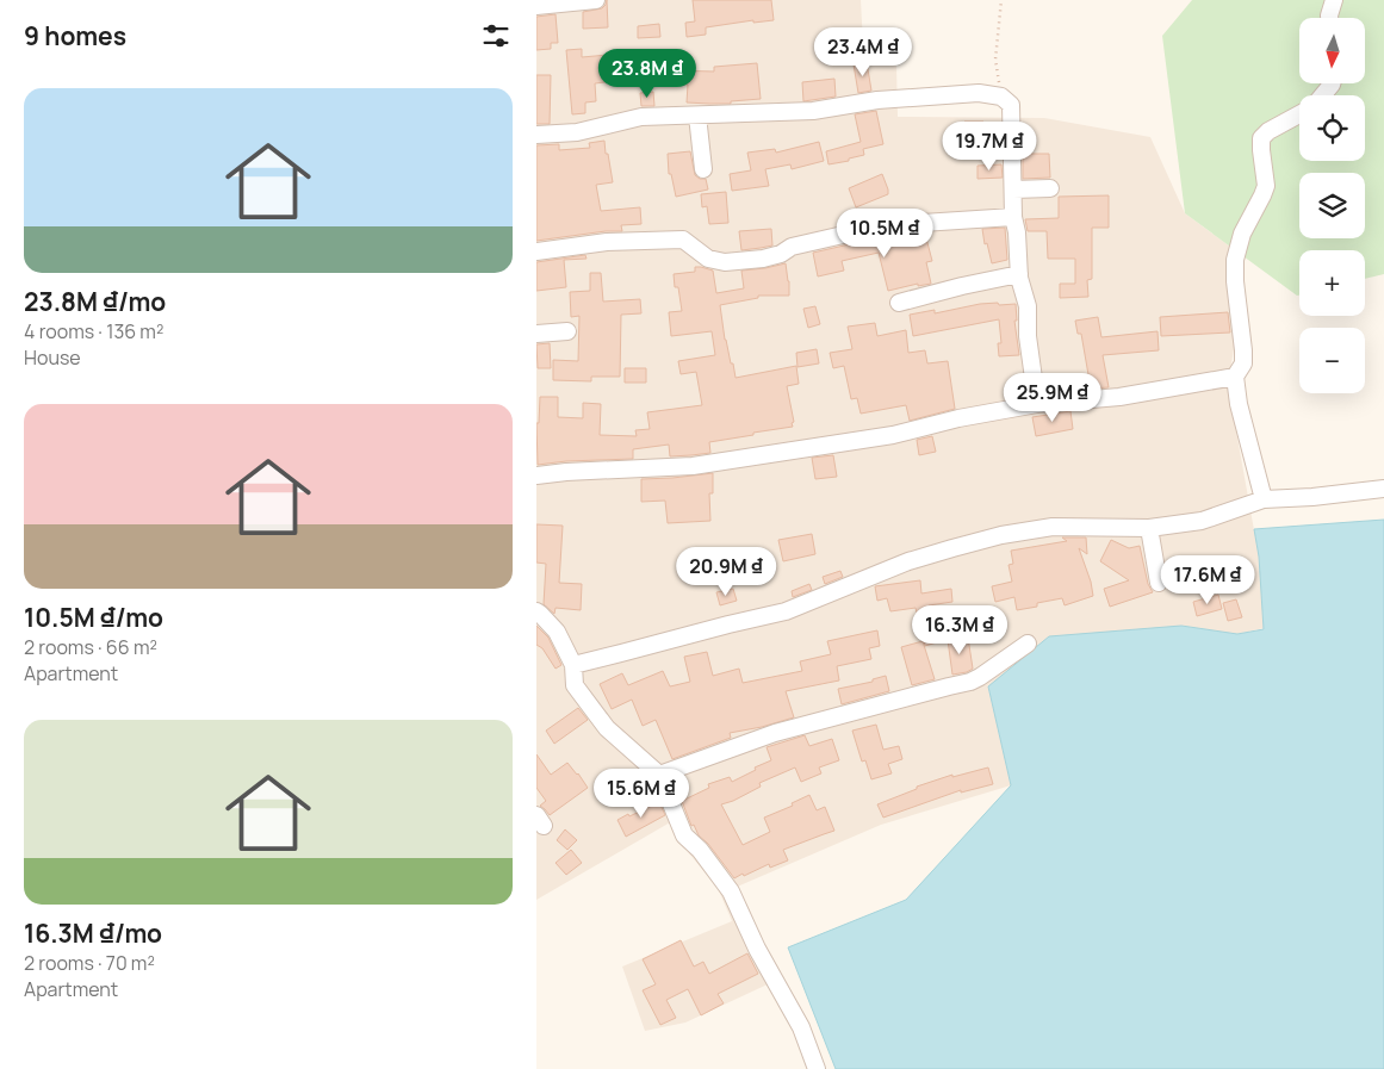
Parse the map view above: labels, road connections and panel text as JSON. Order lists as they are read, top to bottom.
{
  "north": "bottom",
  "page": {
    "heading": "9 homes",
    "map_buttons": ["+", "−"],
    "price": [
      "23.4M ₫",
      "23.8M ₫",
      "19.7M ₫",
      "10.5M ₫",
      "25.9M ₫",
      "20.9M ₫",
      "17.6M ₫",
      "16.3M ₫",
      "15.6M ₫"
    ],
    "list": [
      {
        "name": "23.8M ₫/mo",
        "note": "4 rooms · 136 m² · House"
      },
      {
        "name": "10.5M ₫/mo",
        "note": "2 rooms · 66 m² · Apartment"
      },
      {
        "name": "16.3M ₫/mo",
        "note": "2 rooms · 70 m² · Apartment"
      }
    ]
  }
}
